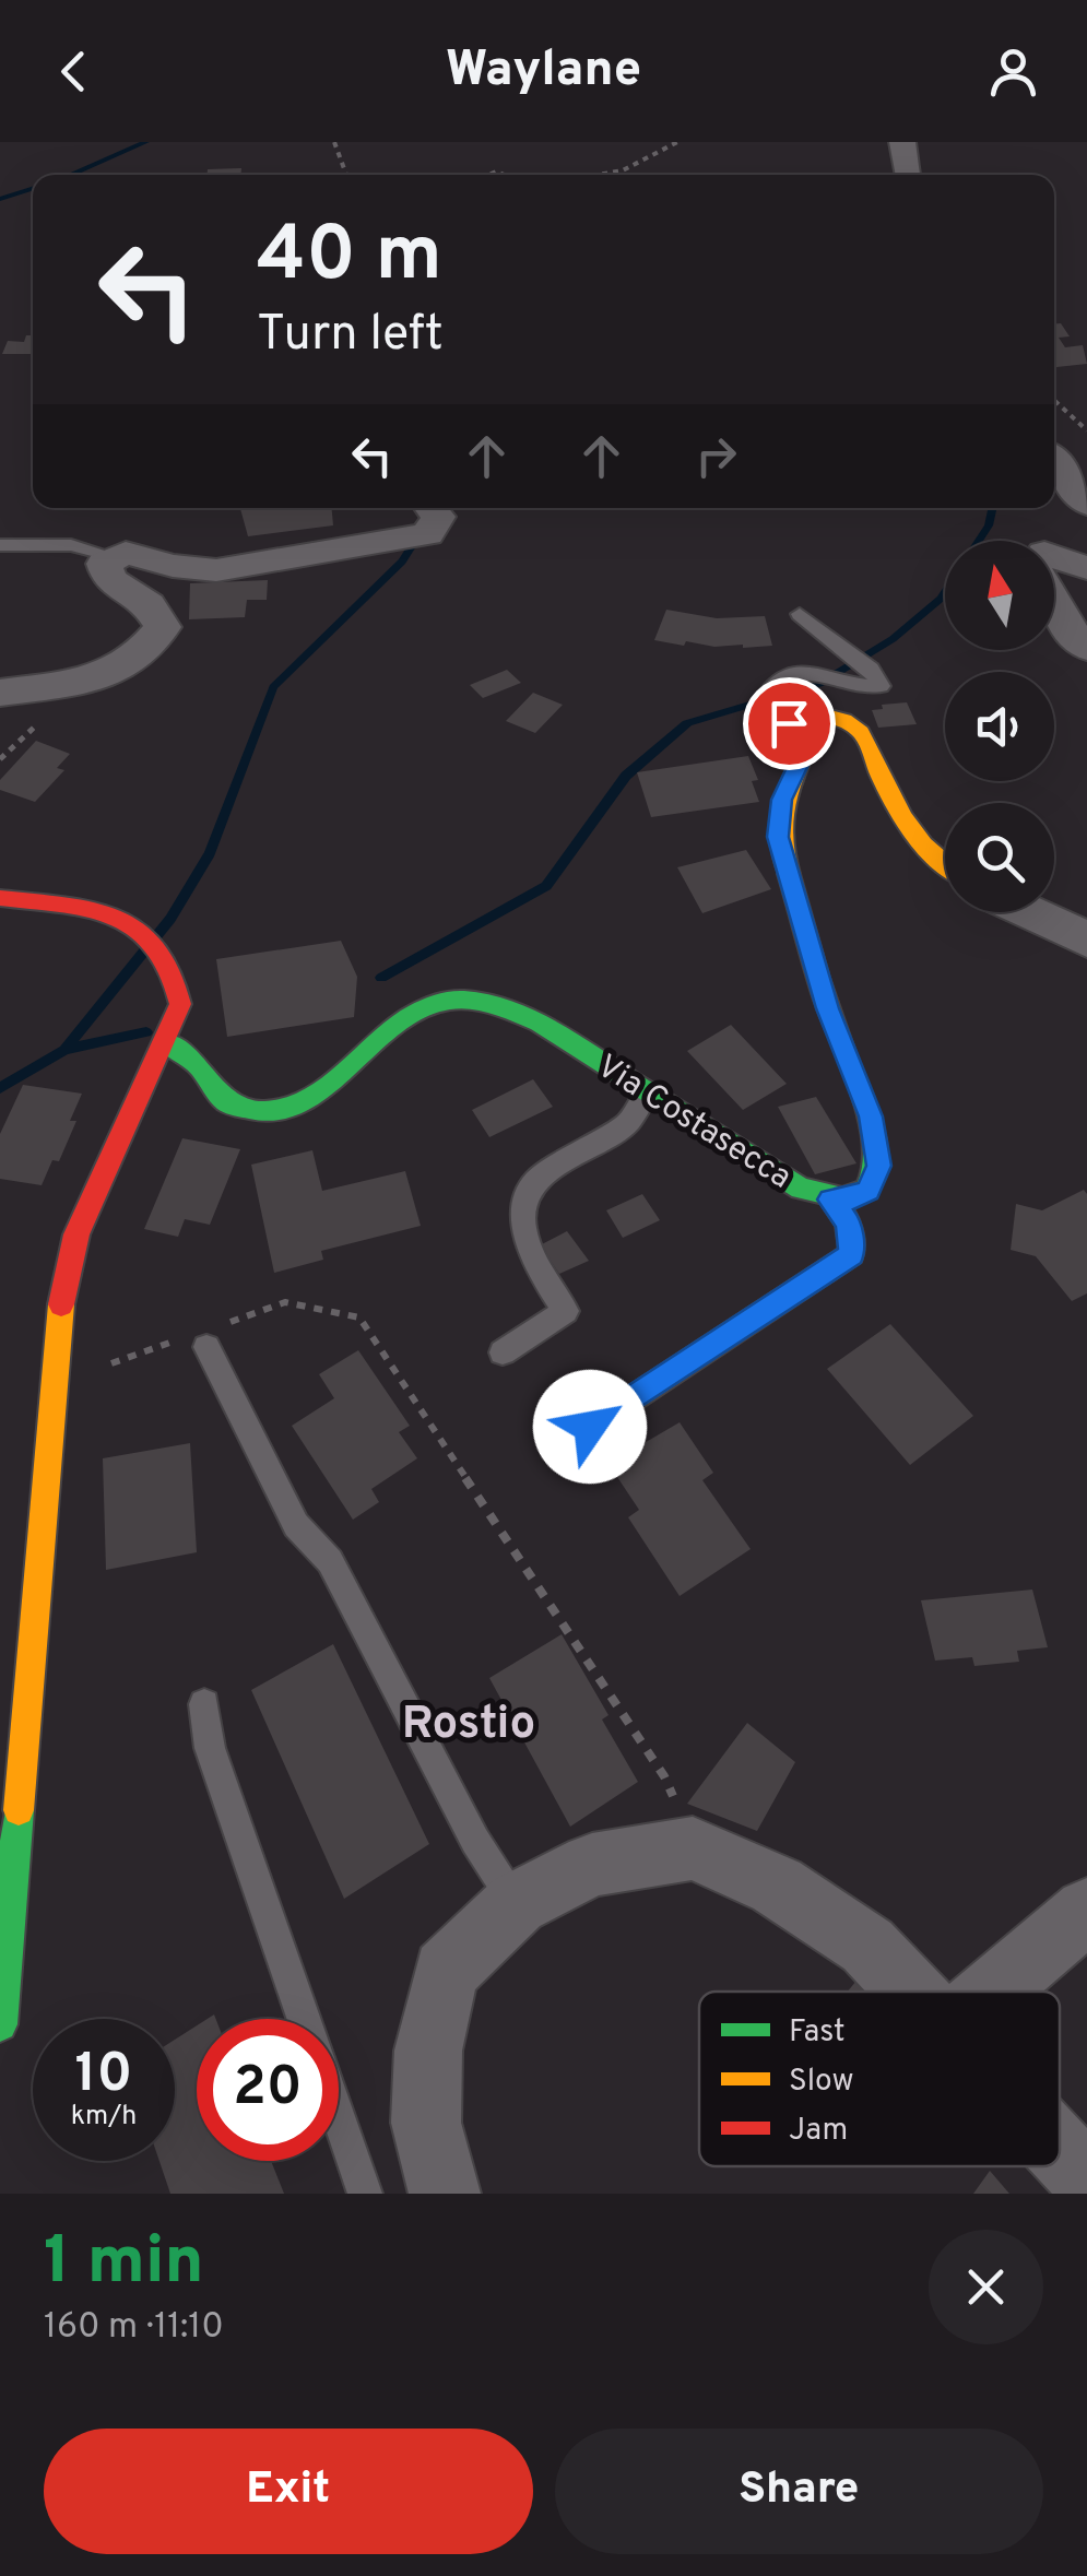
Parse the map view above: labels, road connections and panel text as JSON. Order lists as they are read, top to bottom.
{
  "streets": {
    "street": ["Via Costasecca"]
  },
  "districts": ["Rostio"],
  "legend": ["Fast", "Slow", "Jam"],
  "north": "top",
  "page": {
    "header": "Waylane",
    "turn": ["40 m", "Turn left"],
    "speed": "10 km/h",
    "limit": "20",
    "heading": ["1 min", "160 m · 11:10"],
    "buttons": ["Exit", "Share"]
  }
}
